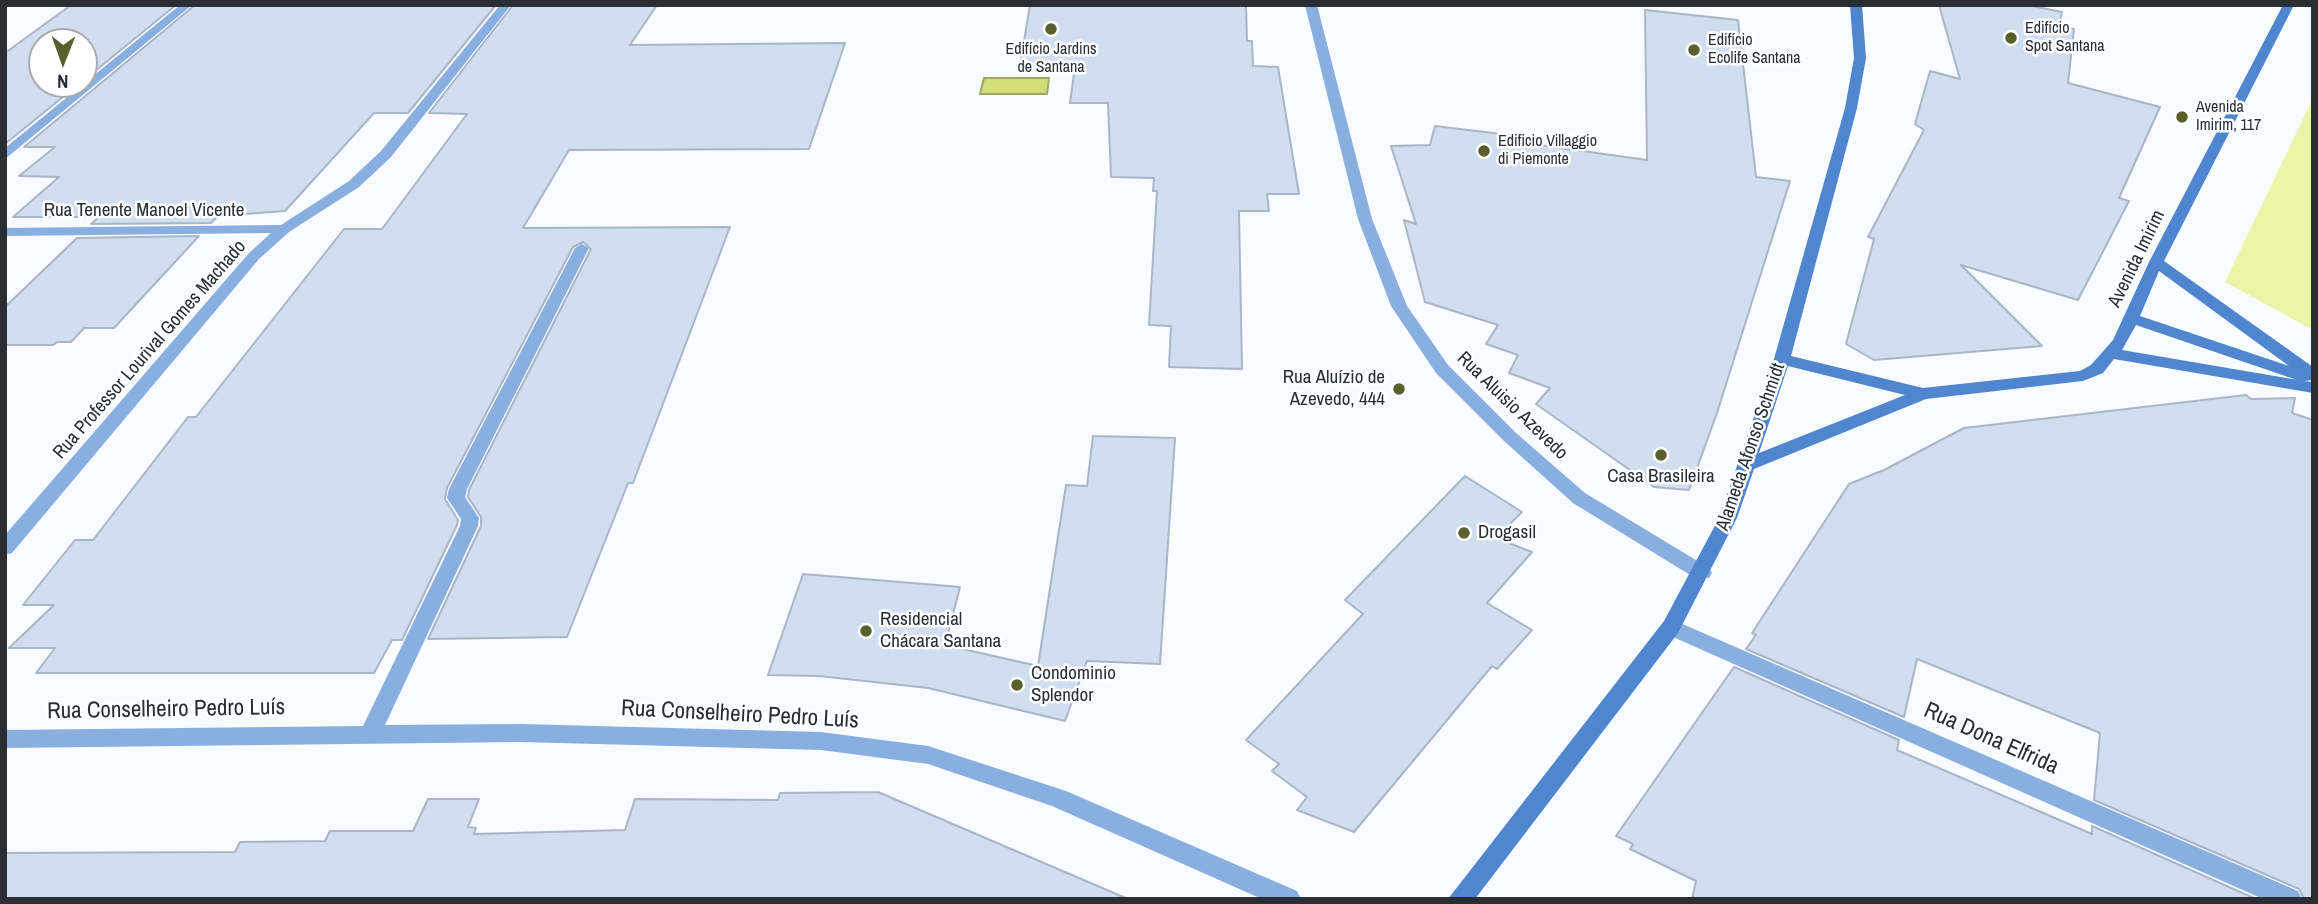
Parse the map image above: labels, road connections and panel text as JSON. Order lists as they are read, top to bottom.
{
  "streets": {
    "main road": ["Avenida Imirim", "Alameda Afonso Schmidt"],
    "street": [
      "Rua Tenente Manoel Vicente",
      "Rua Professor Lourival Gomes Machado",
      "Rua Aluisio Azevedo",
      "Rua Conselheiro Pedro Luís",
      "Rua Dona Elfrida"
    ]
  },
  "crossings": [
    ["Rua Tenente Manoel Vicente", "Rua Professor Lourival Gomes Machado"],
    ["Avenida Imirim", "Alameda Afonso Schmidt"],
    ["Rua Aluisio Azevedo", "Alameda Afonso Schmidt"],
    ["Alameda Afonso Schmidt", "Rua Dona Elfrida"]
  ],
  "places": [
    "Edifício Jardins de Santana",
    "Edifício Spot Santana",
    "Edifício Ecolife Santana",
    "Avenida Imirim, 117",
    "Edificio Villaggio di Piemonte",
    "Rua Aluízio de Azevedo, 444",
    "Casa Brasileira",
    "Drogasil",
    "Residencial Chácara Santana",
    "Condominio Splendor"
  ],
  "north": "bottom"
}
